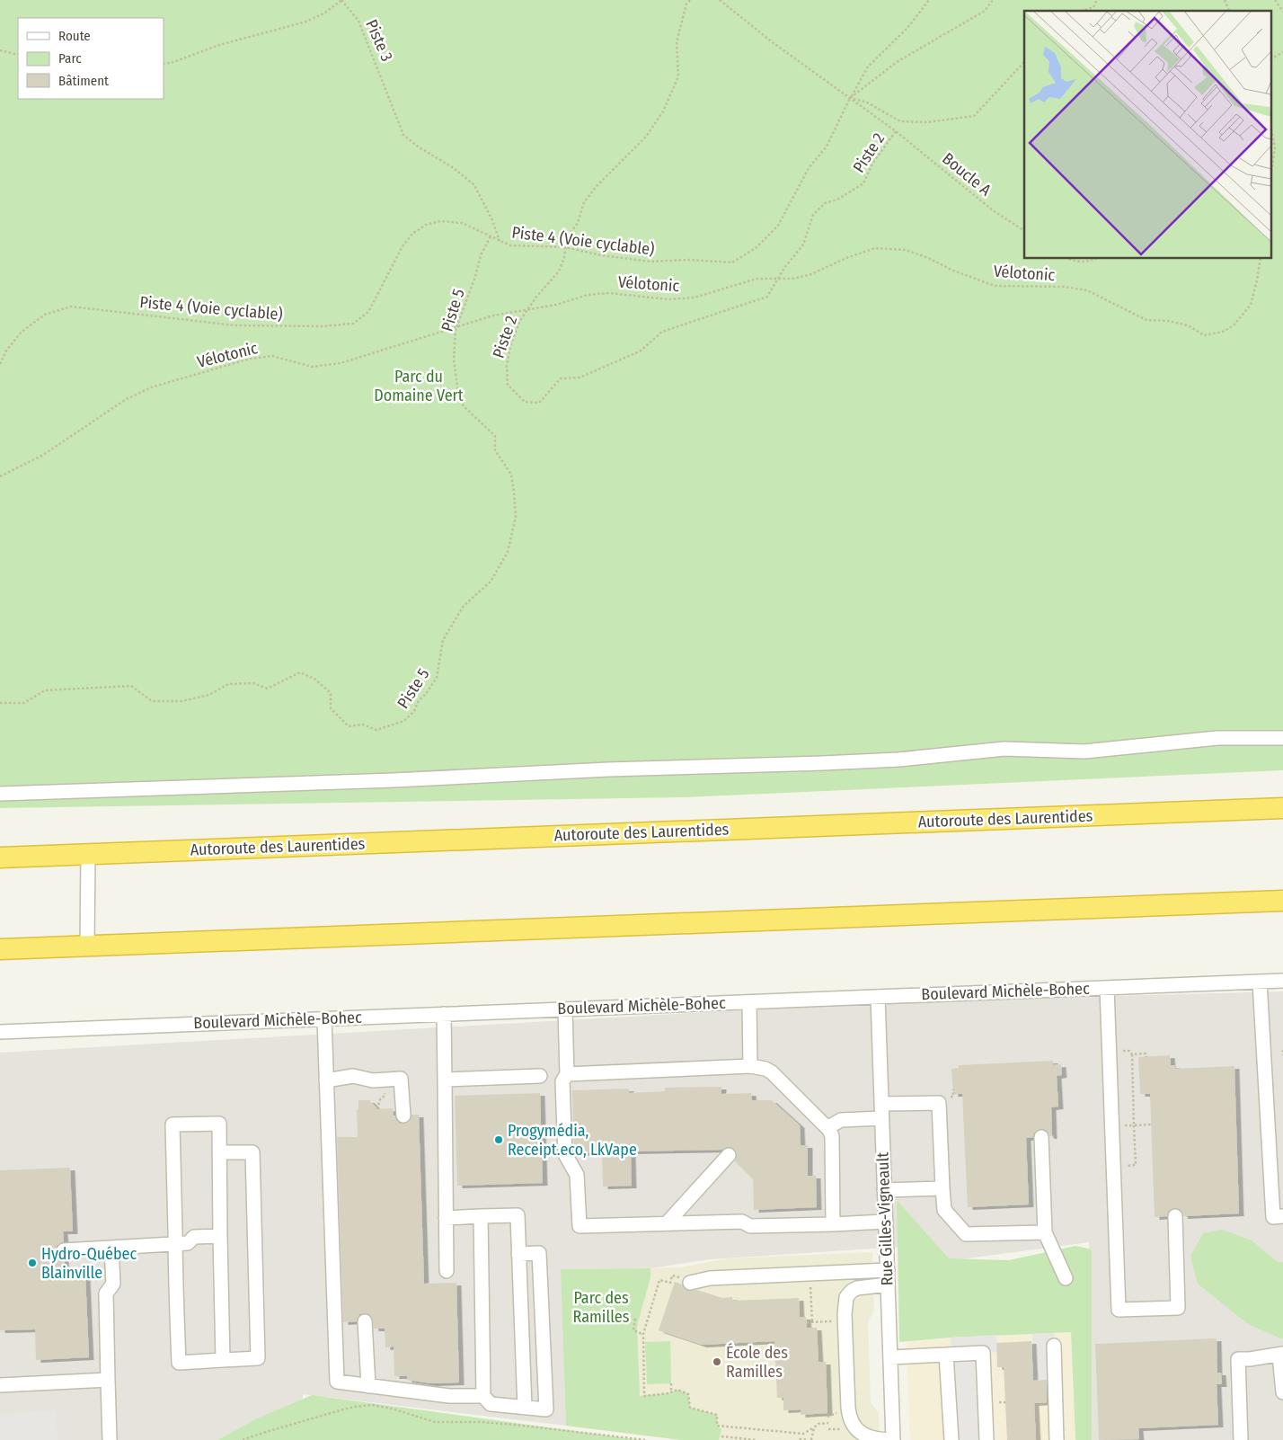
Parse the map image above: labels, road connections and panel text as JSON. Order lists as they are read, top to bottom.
{
  "streets": {
    "highway": ["Autoroute des Laurentides"],
    "street": ["Boulevard Michèle-Bohec", "Rue Gilles-Vigneault"],
    "path": [
      "Piste 3",
      "Piste 2",
      "Boucle A",
      "Piste 4 (Voie cyclable)",
      "Vélotonic",
      "Piste 5"
    ]
  },
  "crossings": [
    ["Piste 3", "Piste 4 (Voie cyclable)"],
    ["Piste 2", "Boucle A"],
    ["Piste 2", "Piste 4 (Voie cyclable)"],
    ["Piste 2", "Vélotonic"],
    ["Boucle A", "Piste 4 (Voie cyclable)"],
    ["Piste 4 (Voie cyclable)", "Piste 5"],
    ["Vélotonic", "Piste 5"],
    ["Boulevard Michèle-Bohec", "Rue Gilles-Vigneault"]
  ],
  "parks": ["Parc du Domaine Vert", "Parc des Ramilles"],
  "places": ["Progymédia, Receipt.eco, LkVape", "Hydro-Québec Blainville", "École des Ramilles"],
  "legend": ["Route", "Parc", "Bâtiment"]
}
